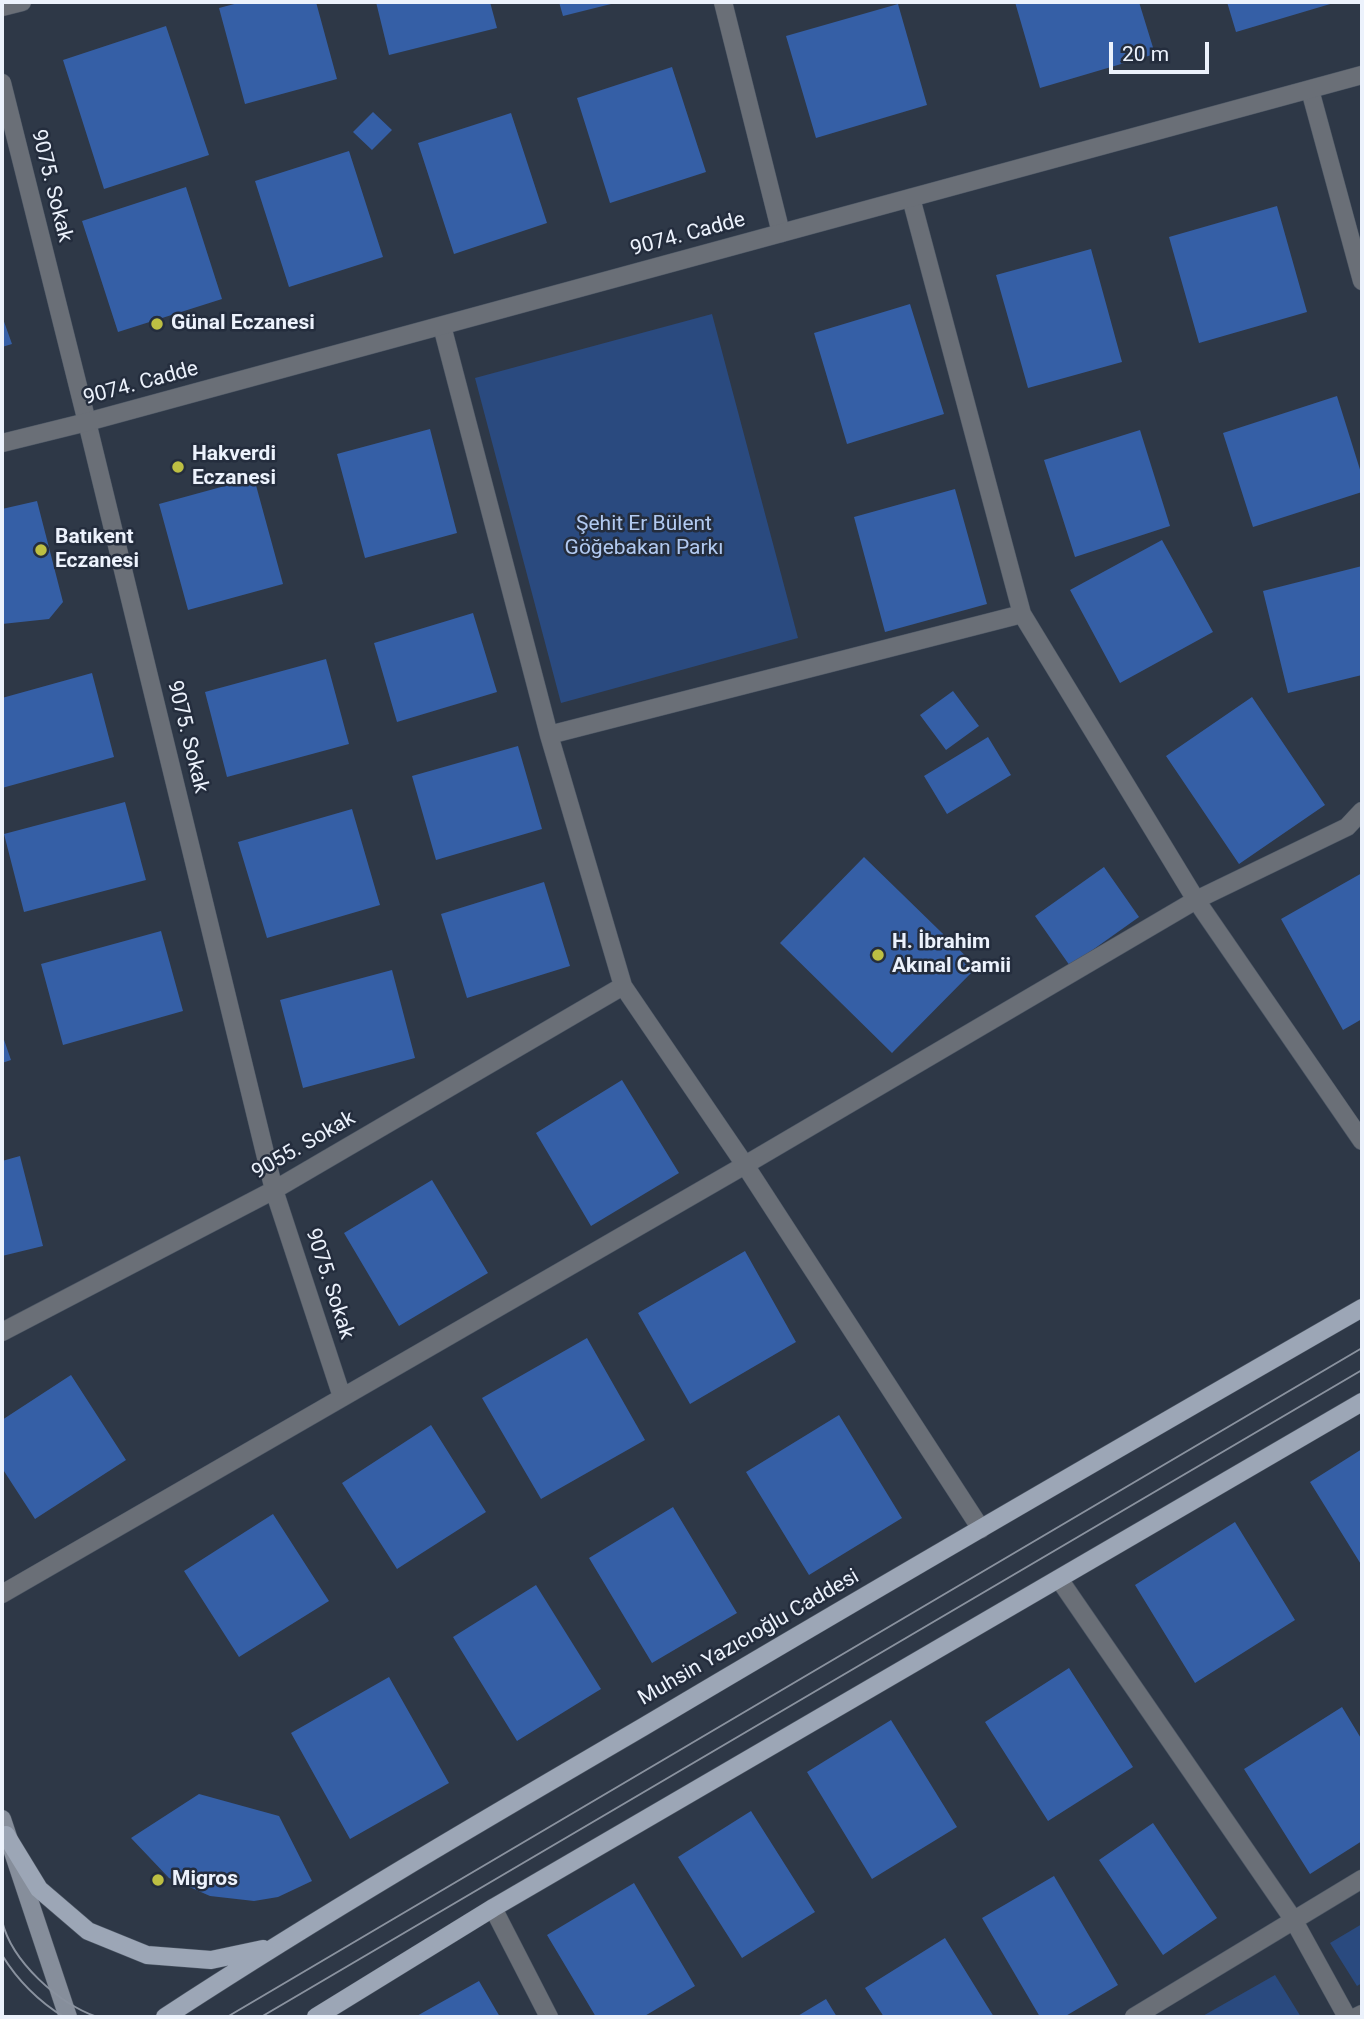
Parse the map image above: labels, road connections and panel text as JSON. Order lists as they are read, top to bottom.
{
  "streets": {
    "main road": ["Muhsin Yazıcıoğlu Caddesi"],
    "street": ["9075. Sokak", "9074. Cadde", "9055. Sokak"]
  },
  "crossings": [
    ["9075. Sokak", "9074. Cadde"],
    ["9075. Sokak", "9055. Sokak"]
  ],
  "parks": ["Şehit Er Bülent Göğebakan Parkı"],
  "places": [
    "Günal Eczanesi",
    "Hakverdi Eczanesi",
    "Batıkent Eczanesi",
    "H. İbrahim Akınal Camii",
    "Migros"
  ],
  "scale_bar": "20 m"
}
